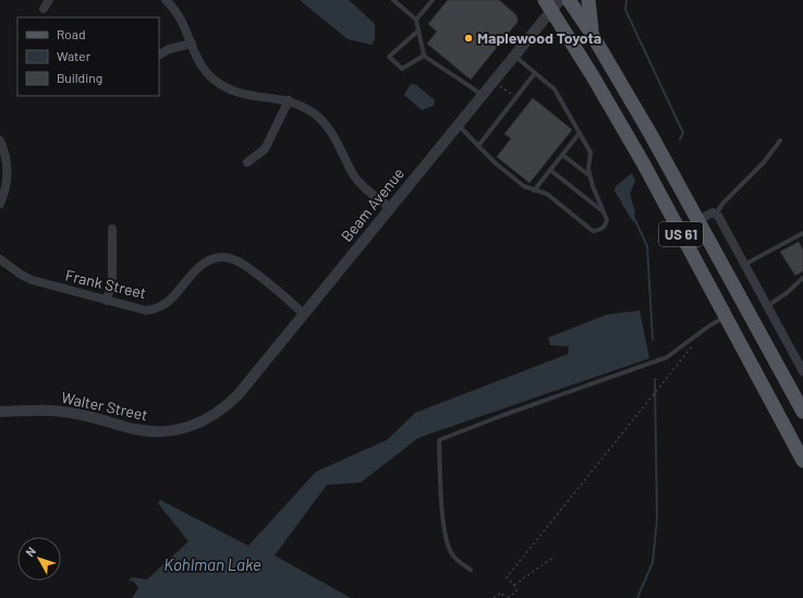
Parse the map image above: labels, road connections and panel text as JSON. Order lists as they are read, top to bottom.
{
  "streets": {
    "main road": ["US 61"],
    "street": ["Beam Avenue", "Frank Street", "Walter Street"]
  },
  "crossings": [
    ["Beam Avenue", "US 61"],
    ["Beam Avenue", "Frank Street"],
    ["Beam Avenue", "Walter Street"]
  ],
  "water": ["Kohlman Lake"],
  "places": ["Maplewood Toyota"],
  "legend": ["Road", "Water", "Building"],
  "north": "top left"
}
